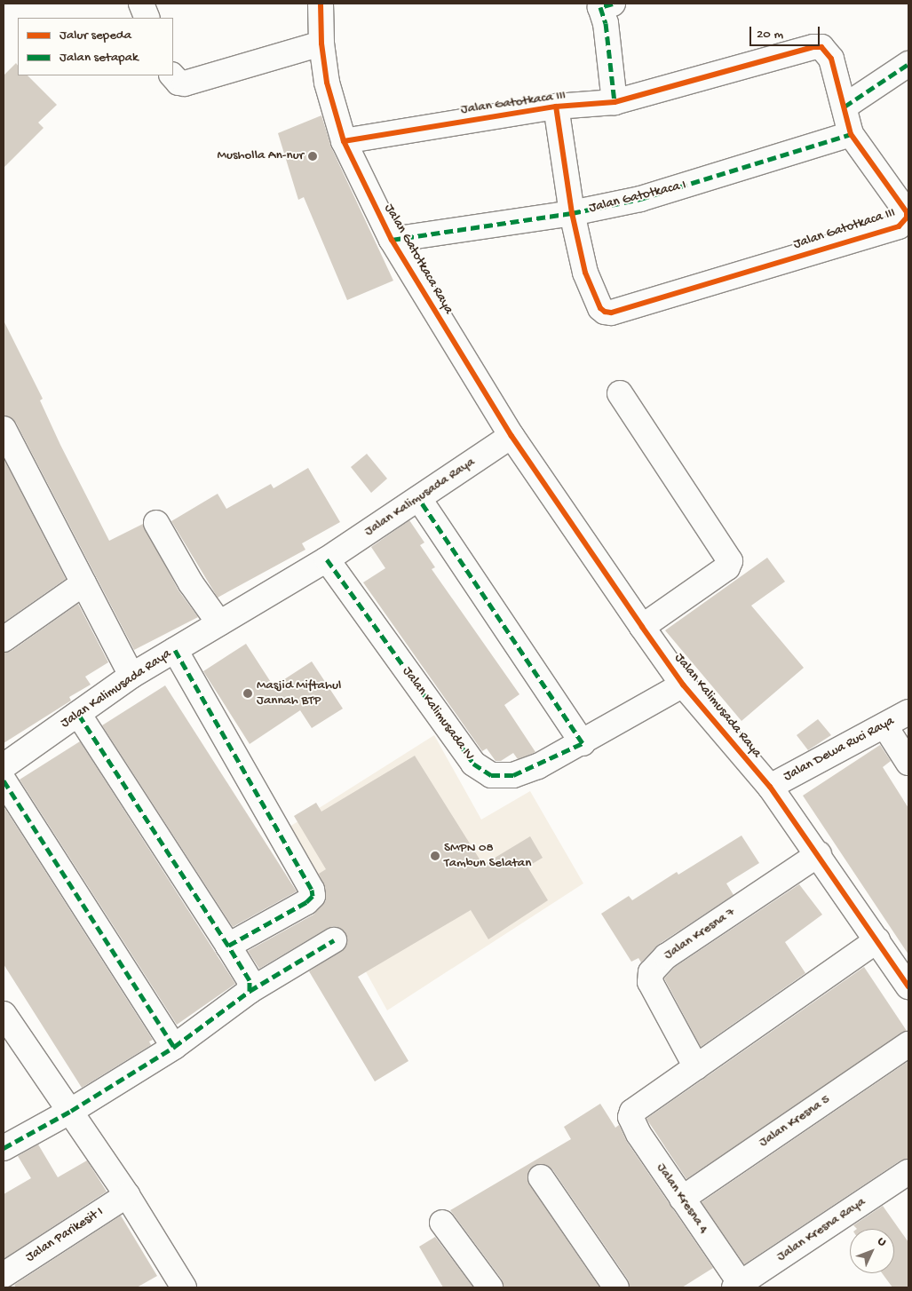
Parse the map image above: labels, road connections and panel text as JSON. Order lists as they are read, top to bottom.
{
  "streets": {
    "street": [
      "Jalan Gatotkaca III",
      "Jalan Gatotkaca I",
      "Jalan Gatotkaca Raya",
      "Jalan Kalimusada Raya",
      "Jalan Kalimusada IV",
      "Jalan Dewa Ruci Raya",
      "Jalan Kresna 7",
      "Jalan Kresna 5",
      "Jalan Kresna 4",
      "Jalan Kresna Raya",
      "Jalan Parikesit I"
    ]
  },
  "crossings": [
    ["Jalan Gatotkaca III", "Jalan Gatotkaca I"],
    ["Jalan Gatotkaca III", "Jalan Gatotkaca Raya"],
    ["Jalan Gatotkaca I", "Jalan Gatotkaca Raya"],
    ["Jalan Gatotkaca Raya", "Jalan Kalimusada Raya"],
    ["Jalan Kalimusada Raya", "Jalan Kalimusada IV"],
    ["Jalan Kalimusada Raya", "Jalan Dewa Ruci Raya"],
    ["Jalan Kalimusada Raya", "Jalan Kresna 7"],
    ["Jalan Kresna 7", "Jalan Kresna 4"],
    ["Jalan Kresna 5", "Jalan Kresna 4"],
    ["Jalan Kresna 4", "Jalan Kresna Raya"]
  ],
  "places": ["Musholla An-nur", "Masjid Miftahul Jannah BTP", "SMPN 08 Tambun Selatan"],
  "legend": ["Jalur sepeda", "Jalan setapak"],
  "scale_bar": "20 m",
  "north": "top right"
}
